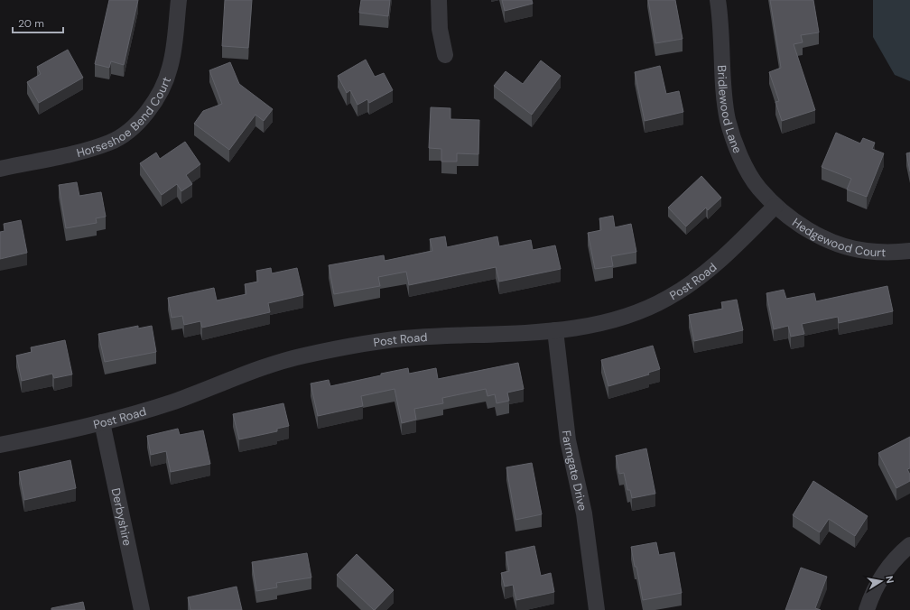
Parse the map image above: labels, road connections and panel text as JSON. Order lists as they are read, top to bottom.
{
  "streets": {
    "street": [
      "Bridlewood Lane",
      "Horseshoe Bend Court",
      "Hedgewood Court",
      "Post Road",
      "Farmgate Drive",
      "Derbyshire"
    ]
  },
  "crossings": [
    ["Bridlewood Lane", "Hedgewood Court"],
    ["Bridlewood Lane", "Post Road"],
    ["Hedgewood Court", "Post Road"],
    ["Post Road", "Farmgate Drive"],
    ["Post Road", "Derbyshire"]
  ],
  "scale_bar": "20 m",
  "north": "right"
}
